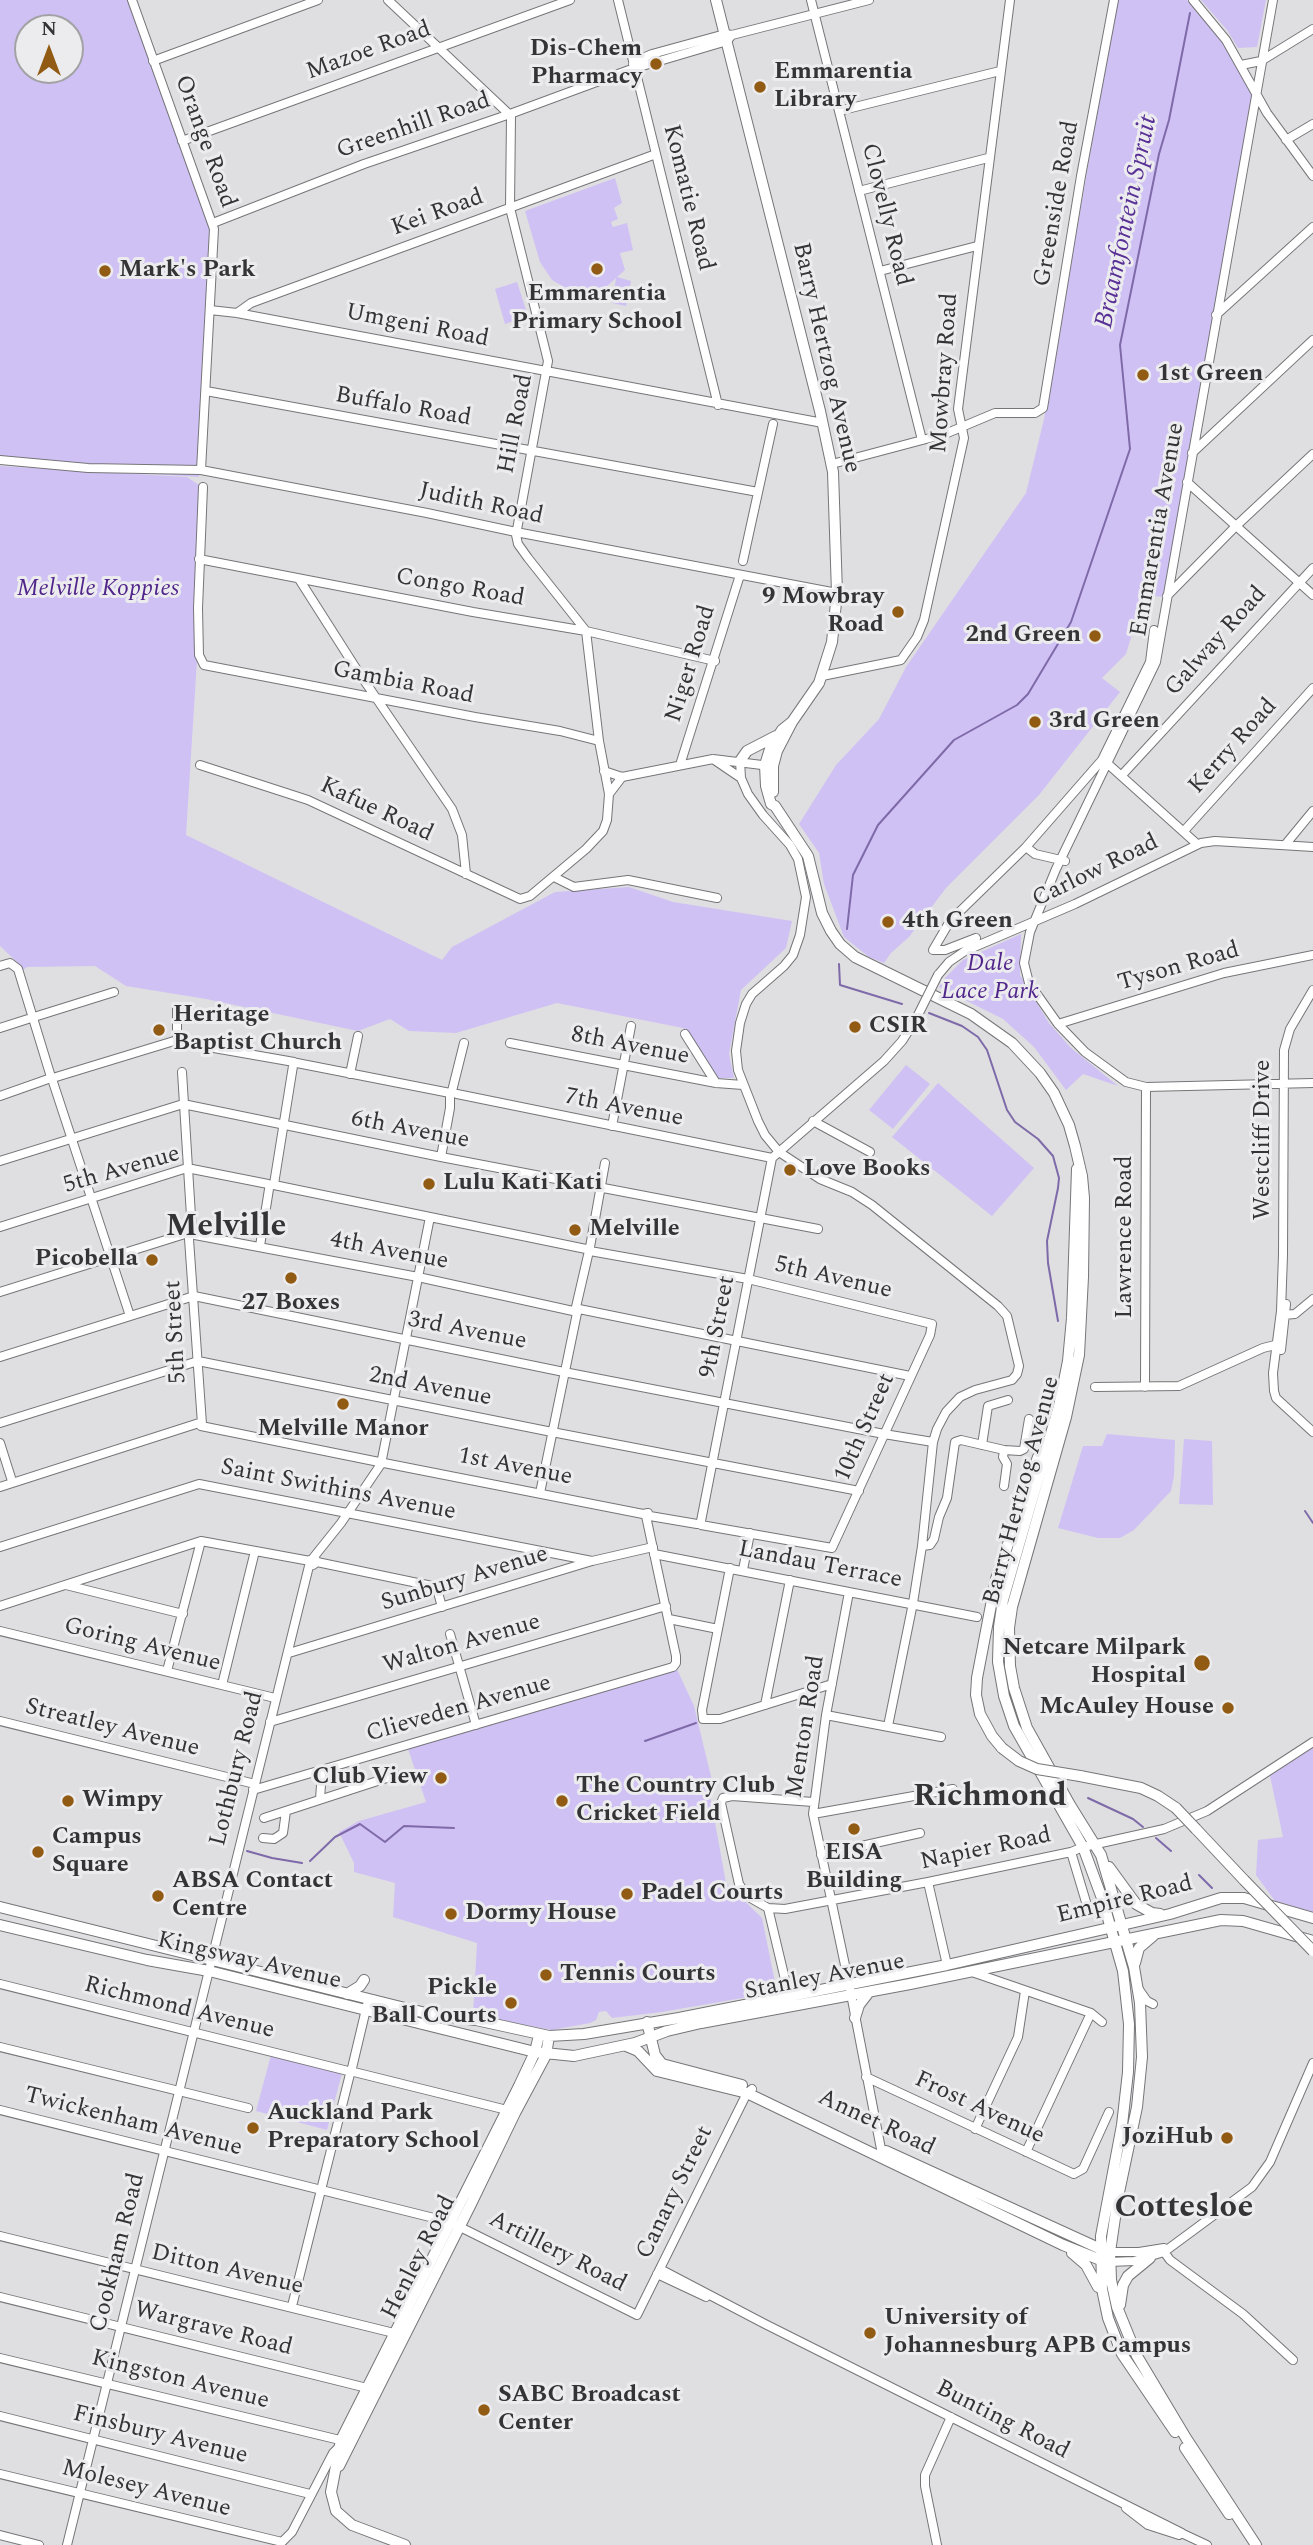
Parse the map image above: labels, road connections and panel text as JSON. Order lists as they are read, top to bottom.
{
  "streets": {
    "main road": [
      "Barry Hertzog Avenue",
      "Empire Road",
      "Kingsway Avenue",
      "Stanley Avenue",
      "Annet Road",
      "Henley Road"
    ],
    "street": [
      "Mazoe Road",
      "Greenhill Road",
      "Orange Road",
      "Komatie Road",
      "Greenside Road",
      "Kei Road",
      "Clovelly Road",
      "Umgeni Road",
      "Mowbray Road",
      "Buffalo Road",
      "Hill Road",
      "Judith Road",
      "Emmarentia Avenue",
      "Congo Road",
      "Galway Road",
      "Niger Road",
      "Gambia Road",
      "Kerry Road",
      "Kafue Road",
      "Carlow Road",
      "Tyson Road",
      "8th Avenue",
      "7th Avenue",
      "6th Avenue",
      "Westcliff Drive",
      "5th Avenue",
      "Lawrence Road",
      "4th Avenue",
      "9th Street",
      "5th Street",
      "3rd Avenue",
      "2nd Avenue",
      "10th Street",
      "1st Avenue",
      "Saint Swithins Avenue",
      "Landau Terrace",
      "Sunbury Avenue",
      "Walton Avenue",
      "Goring Avenue",
      "Clieveden Avenue",
      "Menton Road",
      "Streatley Avenue",
      "Lothbury Road",
      "Napier Road",
      "Richmond Avenue",
      "Frost Avenue",
      "Twickenham Avenue",
      "Canary Street",
      "Cookham Road",
      "Artillery Road",
      "Ditton Avenue",
      "Wargrave Road",
      "Kingston Avenue",
      "Bunting Road",
      "Finsbury Avenue",
      "Molesey Avenue"
    ]
  },
  "crossings": [
    ["Mazoe Road", "Orange Road"],
    ["Greenhill Road", "Orange Road"],
    ["Greenhill Road", "Komatie Road"],
    ["Greenhill Road", "Clovelly Road"],
    ["Greenhill Road", "Barry Hertzog Avenue"],
    ["Greenhill Road", "Hill Road"],
    ["Orange Road", "Umgeni Road"],
    ["Orange Road", "Buffalo Road"],
    ["Orange Road", "Judith Road"],
    ["Komatie Road", "Kei Road"],
    ["Komatie Road", "Umgeni Road"],
    ["Greenside Road", "Mowbray Road"],
    ["Kei Road", "Umgeni Road"],
    ["Kei Road", "Hill Road"],
    ["Umgeni Road", "Barry Hertzog Avenue"],
    ["Umgeni Road", "Hill Road"],
    ["Barry Hertzog Avenue", "Mowbray Road"],
    ["Barry Hertzog Avenue", "Judith Road"],
    ["Barry Hertzog Avenue", "Napier Road"],
    ["Barry Hertzog Avenue", "Empire Road"],
    ["Barry Hertzog Avenue", "Annet Road"],
    ["Buffalo Road", "Hill Road"],
    ["Hill Road", "Judith Road"],
    ["Judith Road", "Niger Road"],
    ["Emmarentia Avenue", "Carlow Road"],
    ["Emmarentia Avenue", "Tyson Road"],
    ["Emmarentia Avenue", "Lawrence Road"],
    ["Congo Road", "Niger Road"],
    ["Congo Road", "Gambia Road"],
    ["Carlow Road", "7th Avenue"],
    ["Carlow Road", "9th Street"],
    ["7th Avenue", "9th Street"],
    ["6th Avenue", "9th Street"],
    ["6th Avenue", "5th Street"],
    ["5th Avenue", "9th Street"],
    ["5th Avenue", "5th Street"],
    ["5th Avenue", "10th Street"],
    ["5th Avenue", "Lothbury Road"],
    ["4th Avenue", "9th Street"],
    ["4th Avenue", "5th Street"],
    ["4th Avenue", "10th Street"],
    ["4th Avenue", "Lothbury Road"],
    ["9th Street", "3rd Avenue"],
    ["9th Street", "2nd Avenue"],
    ["9th Street", "1st Avenue"],
    ["5th Street", "3rd Avenue"],
    ["5th Street", "2nd Avenue"],
    ["5th Street", "1st Avenue"],
    ["3rd Avenue", "10th Street"],
    ["3rd Avenue", "Lothbury Road"],
    ["2nd Avenue", "10th Street"],
    ["2nd Avenue", "Lothbury Road"],
    ["10th Street", "1st Avenue"],
    ["1st Avenue", "Lothbury Road"],
    ["Saint Swithins Avenue", "Sunbury Avenue"],
    ["Saint Swithins Avenue", "Lothbury Road"],
    ["Landau Terrace", "Sunbury Avenue"],
    ["Landau Terrace", "Menton Road"],
    ["Sunbury Avenue", "Lothbury Road"],
    ["Walton Avenue", "Lothbury Road"],
    ["Goring Avenue", "Lothbury Road"],
    ["Clieveden Avenue", "Streatley Avenue"],
    ["Clieveden Avenue", "Lothbury Road"],
    ["Menton Road", "Napier Road"],
    ["Menton Road", "Stanley Avenue"],
    ["Menton Road", "Frost Avenue"],
    ["Menton Road", "Annet Road"],
    ["Streatley Avenue", "Lothbury Road"],
    ["Lothbury Road", "Kingsway Avenue"],
    ["Lothbury Road", "Cookham Road"],
    ["Empire Road", "Stanley Avenue"],
    ["Kingsway Avenue", "Stanley Avenue"],
    ["Kingsway Avenue", "Annet Road"],
    ["Kingsway Avenue", "Cookham Road"],
    ["Kingsway Avenue", "Henley Road"],
    ["Stanley Avenue", "Annet Road"],
    ["Richmond Avenue", "Cookham Road"],
    ["Richmond Avenue", "Henley Road"],
    ["Twickenham Avenue", "Cookham Road"],
    ["Twickenham Avenue", "Artillery Road"],
    ["Twickenham Avenue", "Henley Road"],
    ["Annet Road", "Canary Street"],
    ["Canary Street", "Artillery Road"],
    ["Canary Street", "Bunting Road"],
    ["Cookham Road", "Ditton Avenue"],
    ["Cookham Road", "Wargrave Road"],
    ["Cookham Road", "Kingston Avenue"],
    ["Cookham Road", "Finsbury Avenue"],
    ["Cookham Road", "Molesey Avenue"],
    ["Artillery Road", "Henley Road"],
    ["Henley Road", "Ditton Avenue"],
    ["Henley Road", "Wargrave Road"],
    ["Henley Road", "Kingston Avenue"],
    ["Henley Road", "Finsbury Avenue"],
    ["Henley Road", "Molesey Avenue"]
  ],
  "districts": ["Melville", "Richmond", "Cottesloe"],
  "water": ["Braamfontein Spruit"],
  "parks": ["Melville Koppies", "Dale Lace Park"],
  "places": [
    "Dis-Chem Pharmacy",
    "Emmarentia Library",
    "Emmarentia Primary School",
    "Mark's Park",
    "1st Green",
    "9 Mowbray Road",
    "2nd Green",
    "3rd Green",
    "4th Green",
    "CSIR",
    "Heritage Baptist Church",
    "Love Books",
    "Lulu Kati Kati",
    "Melville",
    "Picobella",
    "27 Boxes",
    "Melville Manor",
    "Netcare Milpark Hospital",
    "McAuley House",
    "Club View",
    "Wimpy",
    "The Country Club Cricket Field",
    "EISA Building",
    "Campus Square",
    "Padel Courts",
    "ABSA Contact Centre",
    "Dormy House",
    "Tennis Courts",
    "Pickle Ball Courts",
    "Auckland Park Preparatory School",
    "JoziHub",
    "University of Johannesburg APB Campus",
    "SABC Broadcast Center"
  ],
  "north": "top"
}
